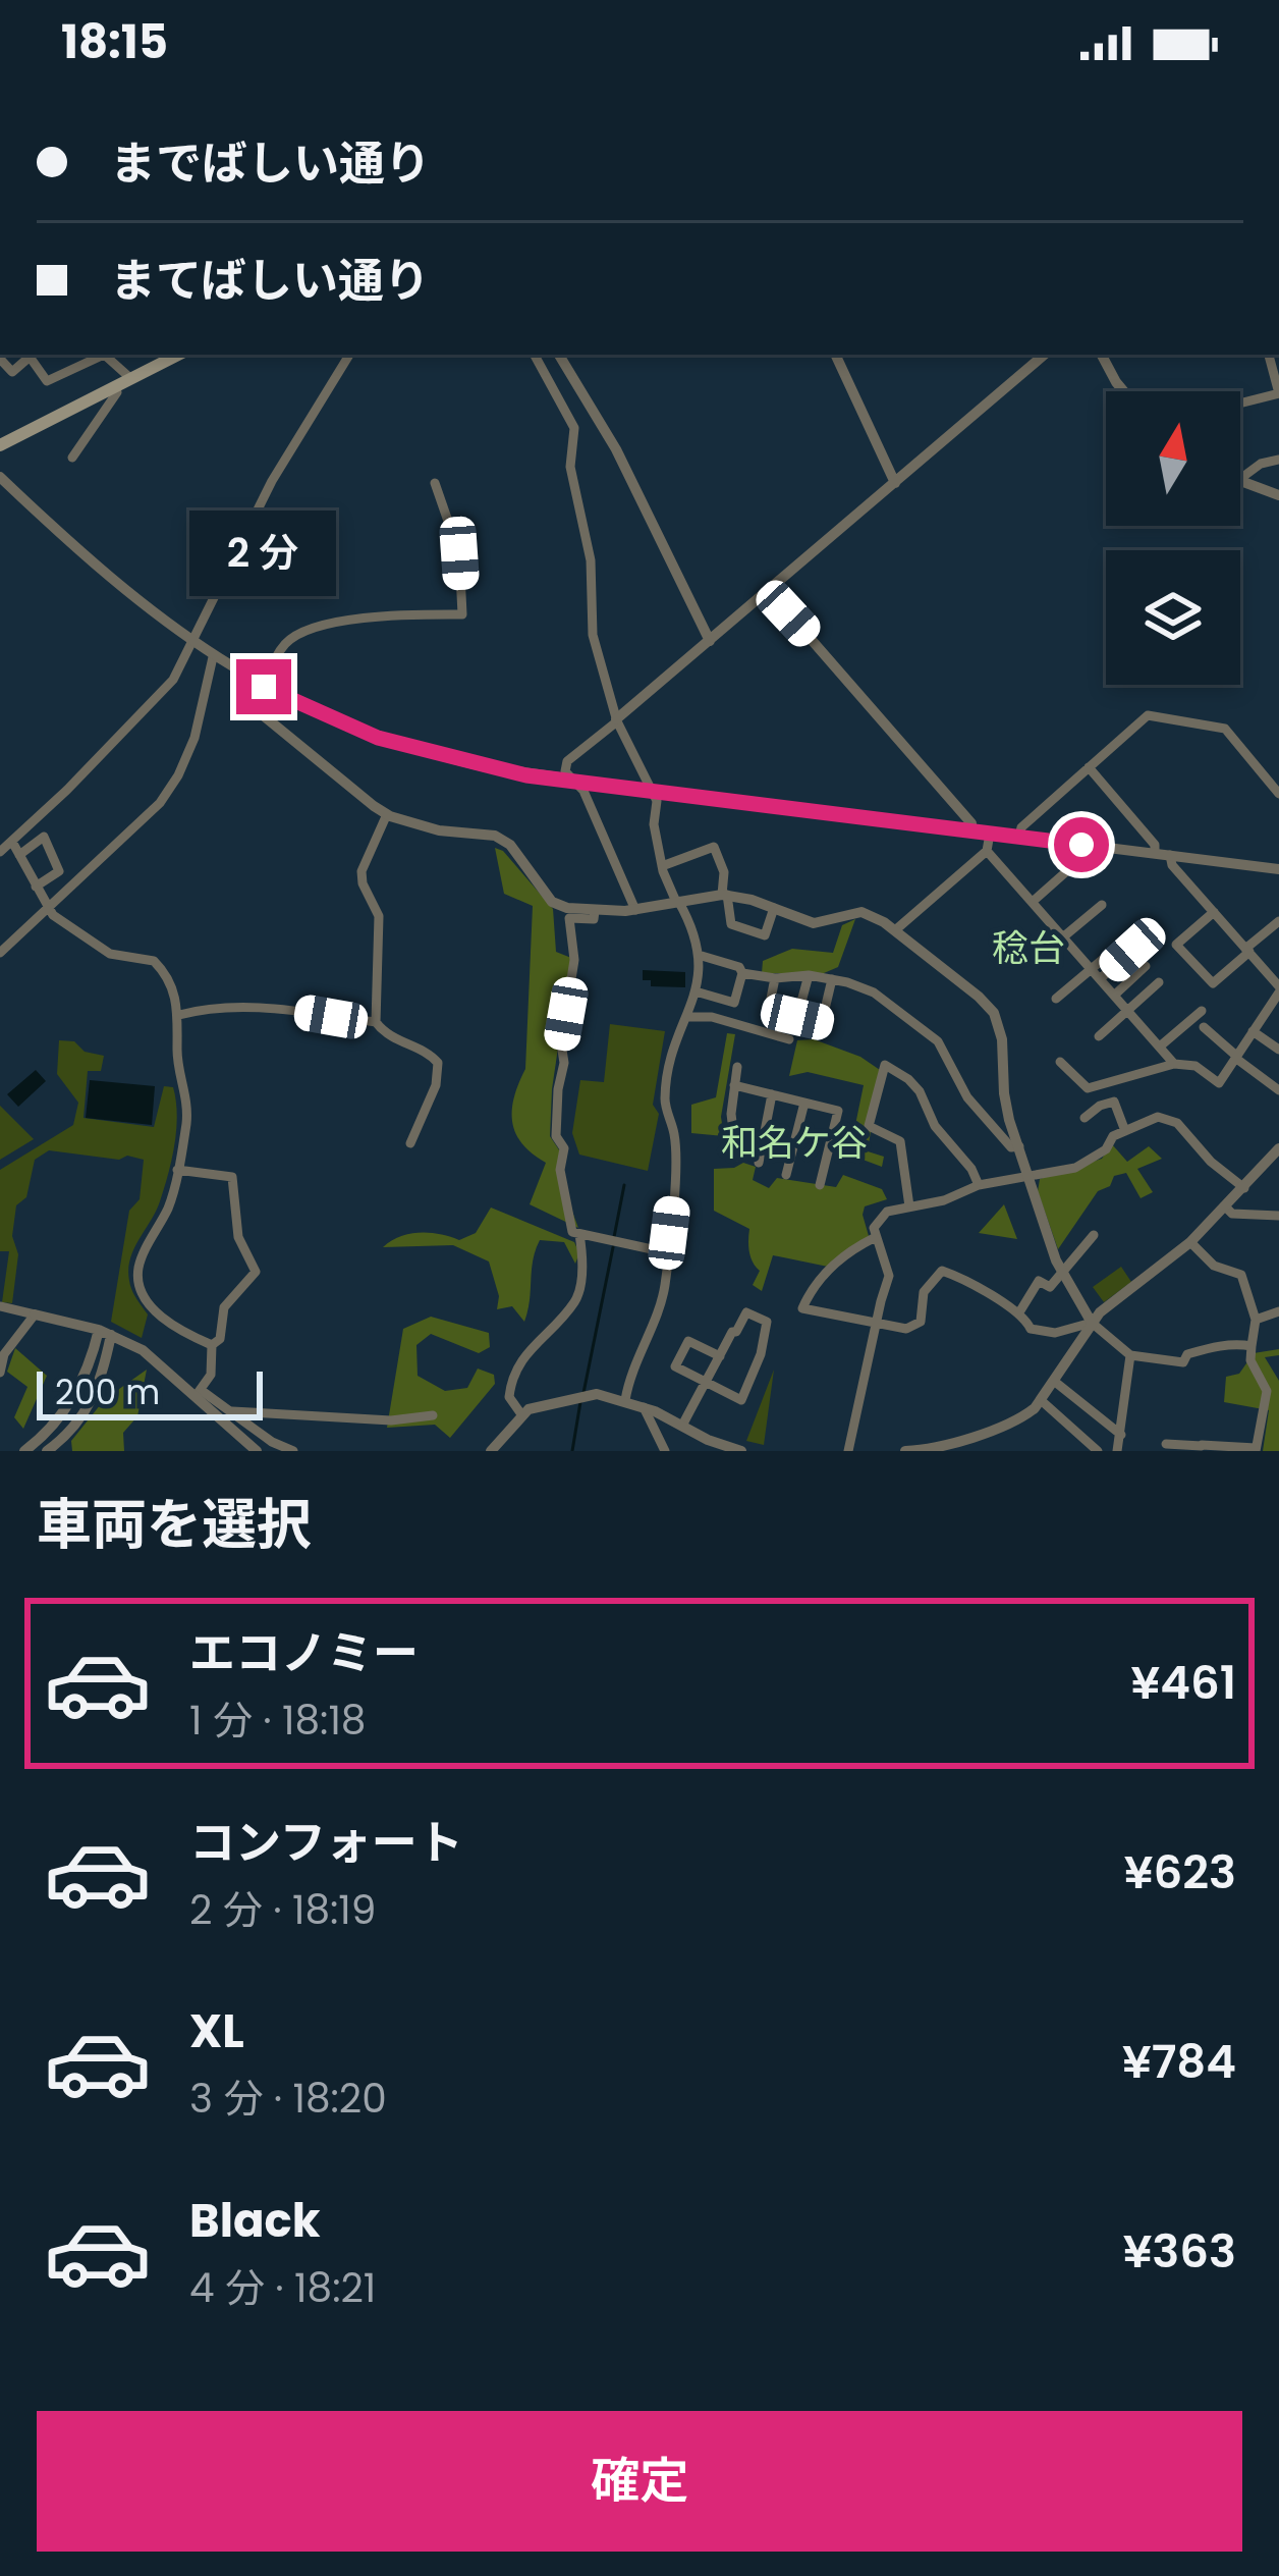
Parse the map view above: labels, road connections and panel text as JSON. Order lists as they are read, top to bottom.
{
  "districts": ["稔台", "和名ケ谷"],
  "scale_bar": "200 m",
  "north": "top",
  "page": {
    "status": "18:15",
    "banner": ["までばしい通り", "まてばしい通り"],
    "bubble": "2 分",
    "scale": "200 m",
    "heading": "車両を選択",
    "list": [
      {
        "name": "エコノミー",
        "note": "1 分 · 18:18",
        "value": "¥461"
      },
      {
        "name": "コンフォート",
        "note": "2 分 · 18:19",
        "value": "¥623"
      },
      {
        "name": "XL",
        "note": "3 分 · 18:20",
        "value": "¥784"
      },
      {
        "name": "Black",
        "note": "4 分 · 18:21",
        "value": "¥363"
      }
    ],
    "buttons": "確定"
  }
}
